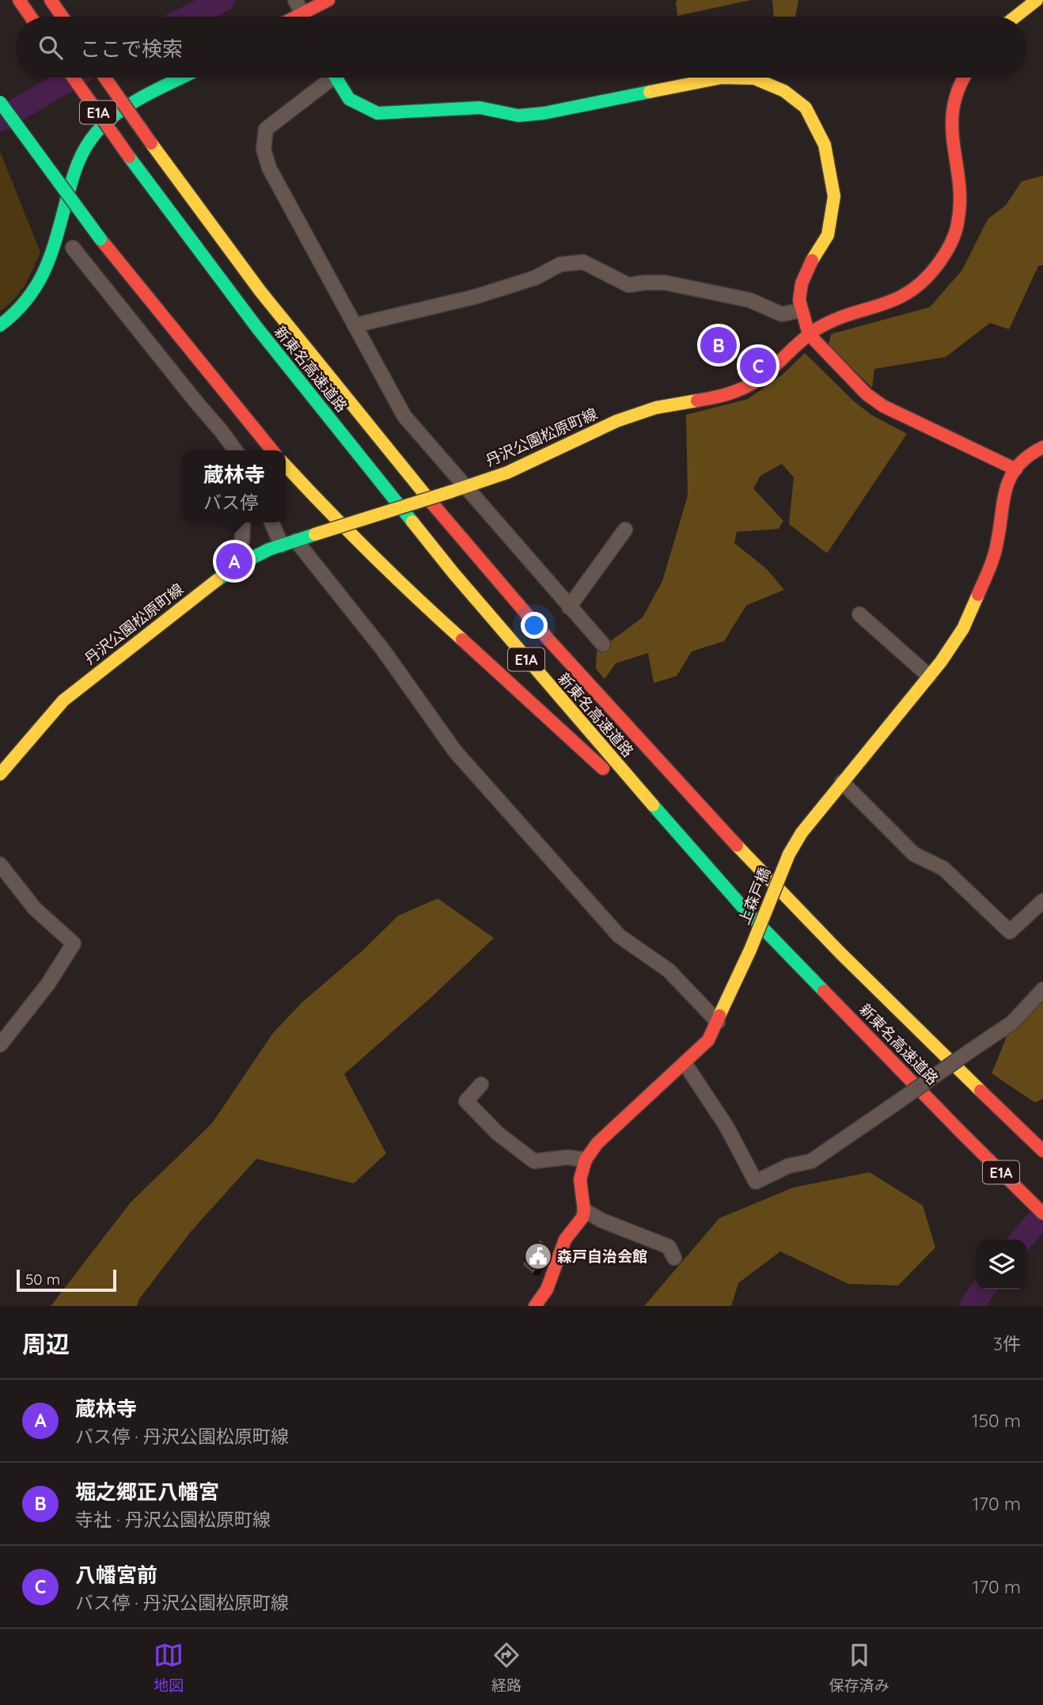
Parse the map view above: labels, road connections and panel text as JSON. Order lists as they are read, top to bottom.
{
  "streets": {
    "main road": [
      "E1A",
      "新東名高速道路",
      "丹沢公園松原町線",
      "上森戸橋"
    ]
  },
  "places": {
    "public building": ["森戸自治会館"]
  },
  "scale_bar": "50 m",
  "page": {
    "search": "ここで検索",
    "pins": ["B", "C", "A"],
    "popup": ["蔵林寺", "バス停"],
    "scale": "50 m",
    "heading": ["周辺", "3件"],
    "list": [
      {
        "mark": "A",
        "name": "蔵林寺",
        "note": "バス停 · 丹沢公園松原町線",
        "value": "150 m"
      },
      {
        "mark": "B",
        "name": "堀之郷正八幡宮",
        "note": "寺社 · 丹沢公園松原町線",
        "value": "170 m"
      },
      {
        "mark": "C",
        "name": "八幡宮前",
        "note": "バス停 · 丹沢公園松原町線",
        "value": "170 m"
      }
    ],
    "nav": ["地図", "経路", "保存済み"]
  }
}
